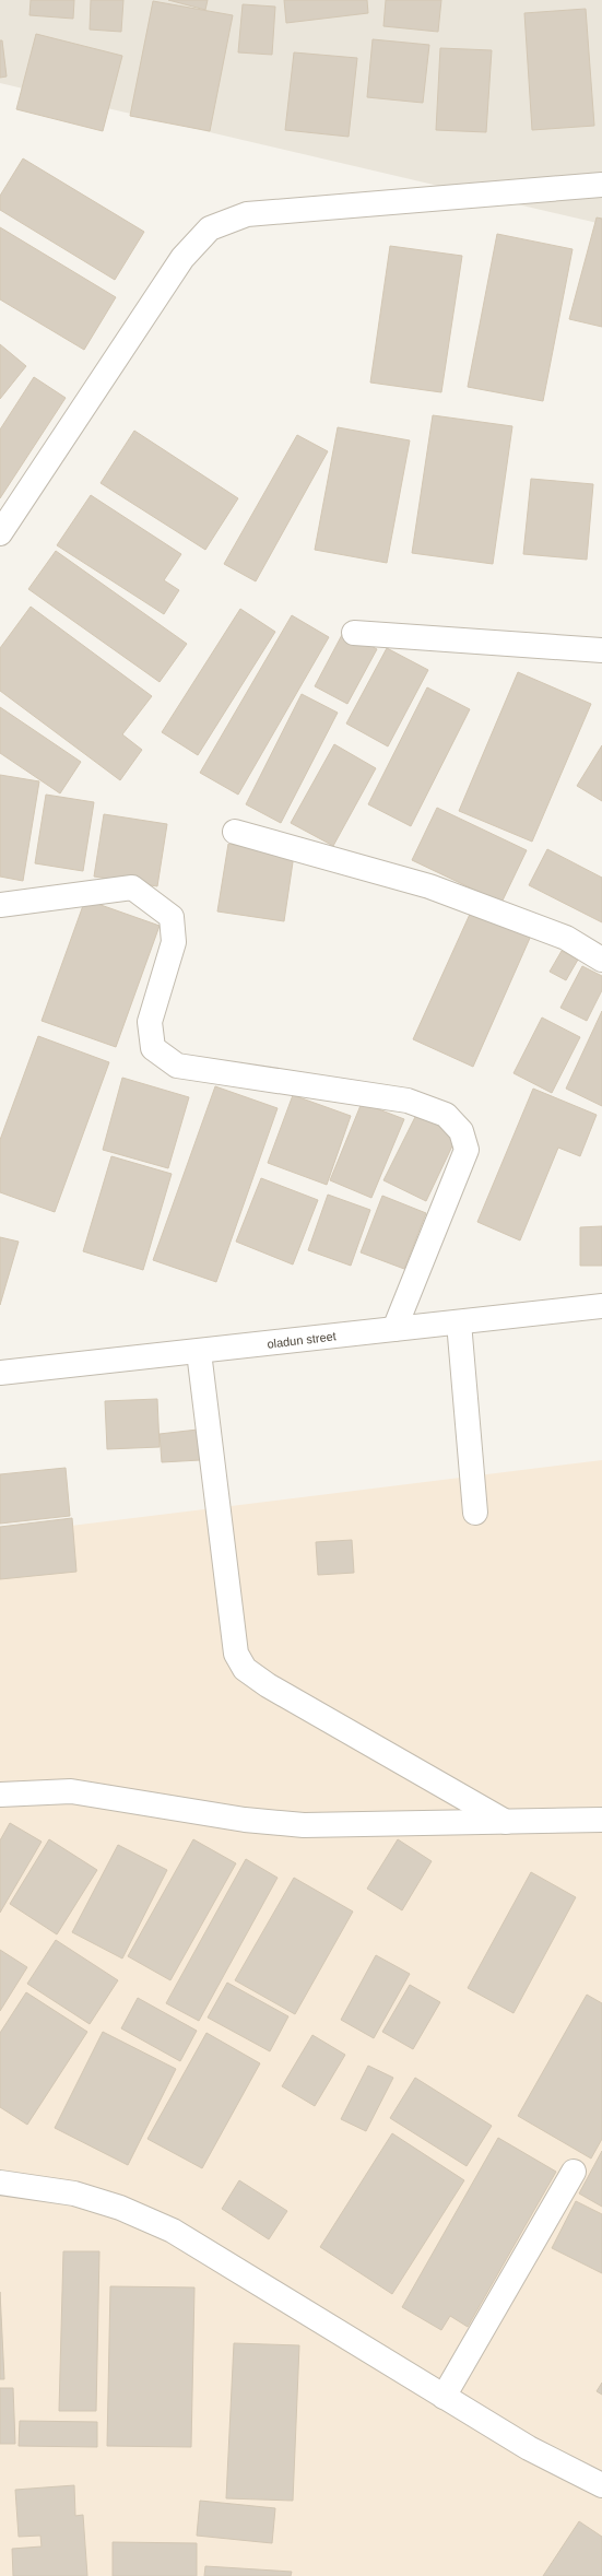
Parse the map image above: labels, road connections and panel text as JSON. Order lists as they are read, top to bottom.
{
  "streets": {
    "street": ["oladun street"]
  }
}
